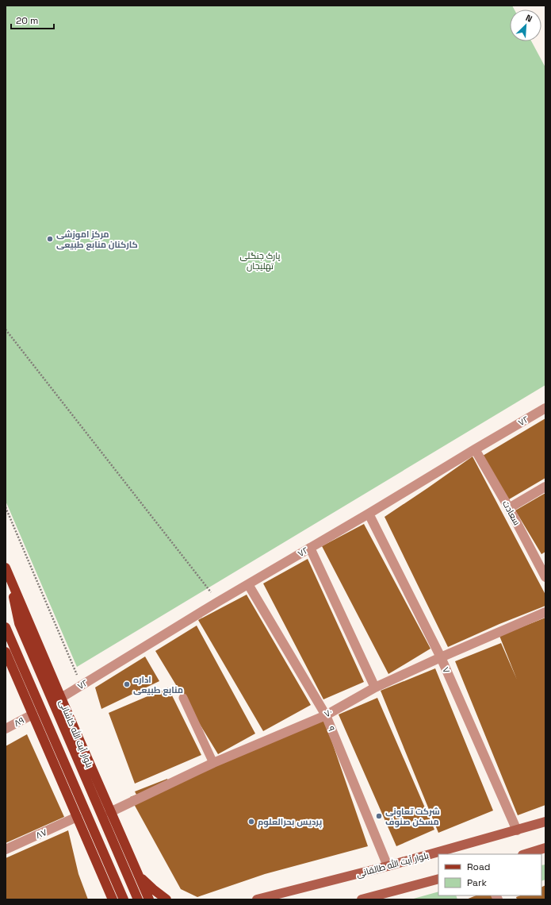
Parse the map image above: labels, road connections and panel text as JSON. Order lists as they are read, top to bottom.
{
  "streets": {
    "main road": ["بلوار آیت الله کاشانی", "بلوار آیت الله طالقانی"],
    "street": [
      "۷۲",
      "سعادت",
      "۷",
      "۷۰",
      "۸۹",
      "۹",
      "۸۷"
    ]
  },
  "crossings": [
    ["۷۲", "سعادت"],
    ["۷۲", "۷"],
    ["۷۲", "۹"],
    ["۷۲", "بلوار آیت الله کاشانی"],
    ["۷", "۷۰"],
    ["۷", "بلوار آیت الله طالقانی"],
    ["۷۰", "۹"],
    ["۷۰", "بلوار آیت الله کاشانی"],
    ["۹", "بلوار آیت الله طالقانی"]
  ],
  "parks": ["پارک جنگلی تهلیجان"],
  "places": [
    "مرکز اموزشی کارکنان منابع طبیعی",
    "اداره منابع طبیعی",
    "شرکت تعاونی مسکن صنوف",
    "پردیس بحرالعلوم"
  ],
  "legend": ["Road", "Park"],
  "scale_bar": "20 m",
  "north": "top right"
}
